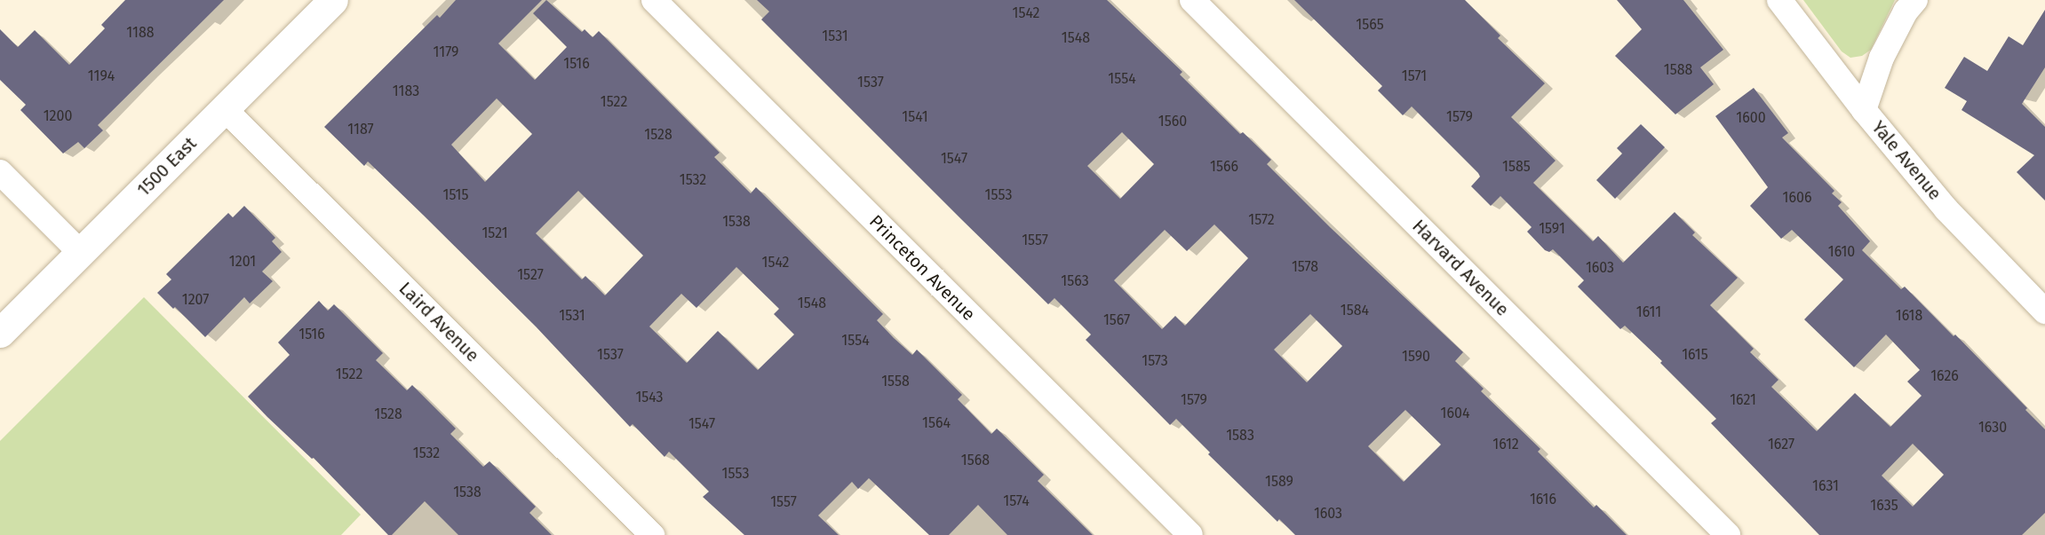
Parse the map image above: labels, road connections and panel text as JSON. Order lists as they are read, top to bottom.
{
  "streets": {
    "street": [
      "Yale Avenue",
      "1500 East",
      "Princeton Avenue",
      "Harvard Avenue",
      "Laird Avenue"
    ]
  },
  "crossings": [
    ["1500 East", "Laird Avenue"]
  ],
  "house_numbers": [
    "1542",
    "1565",
    "1188",
    "1531",
    "1548",
    "1179",
    "1516",
    "1588",
    "1194",
    "1571",
    "1554",
    "1537",
    "1183",
    "1522",
    "1200",
    "1541",
    "1579",
    "1600",
    "1560",
    "1187",
    "1528",
    "1547",
    "1566",
    "1585",
    "1532",
    "1515",
    "1553",
    "1606",
    "1572",
    "1538",
    "1591",
    "1521",
    "1557",
    "1610",
    "1201",
    "1542",
    "1578",
    "1603",
    "1527",
    "1563",
    "1207",
    "1548",
    "1584",
    "1611",
    "1531",
    "1618",
    "1567",
    "1516",
    "1554",
    "1537",
    "1615",
    "1590",
    "1573",
    "1522",
    "1626",
    "1558",
    "1543",
    "1579",
    "1621",
    "1604",
    "1528",
    "1564",
    "1547",
    "1630",
    "1583",
    "1612",
    "1627",
    "1532",
    "1568",
    "1553",
    "1589",
    "1631",
    "1538",
    "1616",
    "1574",
    "1557",
    "1635",
    "1603"
  ]
}
